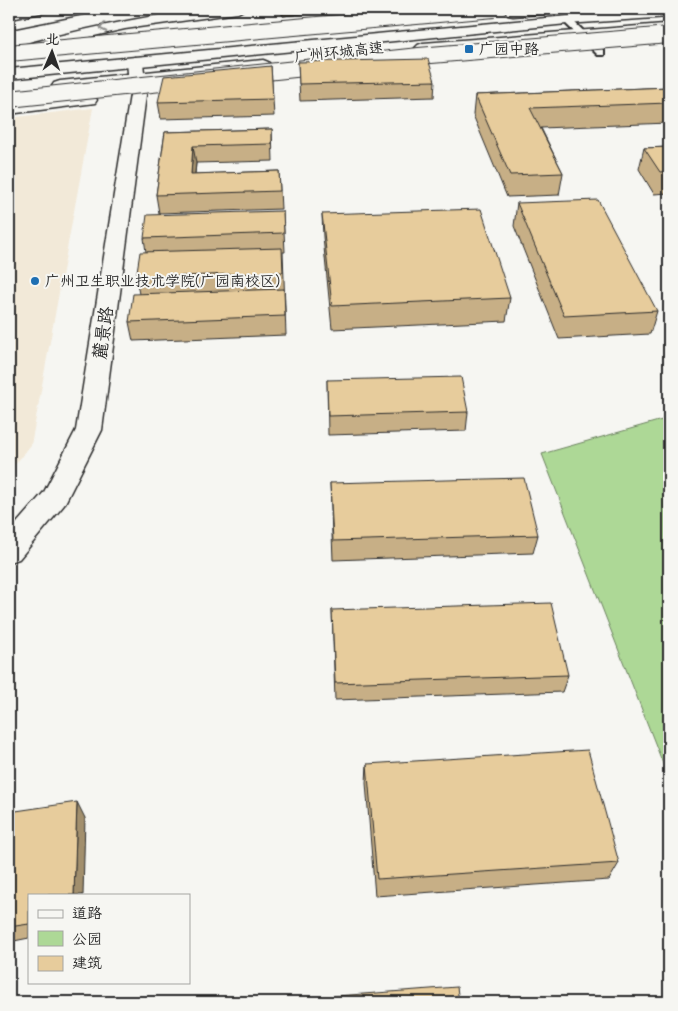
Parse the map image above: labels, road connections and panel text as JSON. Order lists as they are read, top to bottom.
{
  "streets": {
    "main road": ["广州环城高速", "麓景路"]
  },
  "places": {
    "transit": ["广园中路"],
    "other": ["广州卫生职业技术学院(广园南校区)"]
  },
  "legend": ["道路", "公园", "建筑"],
  "north": "top"
}
